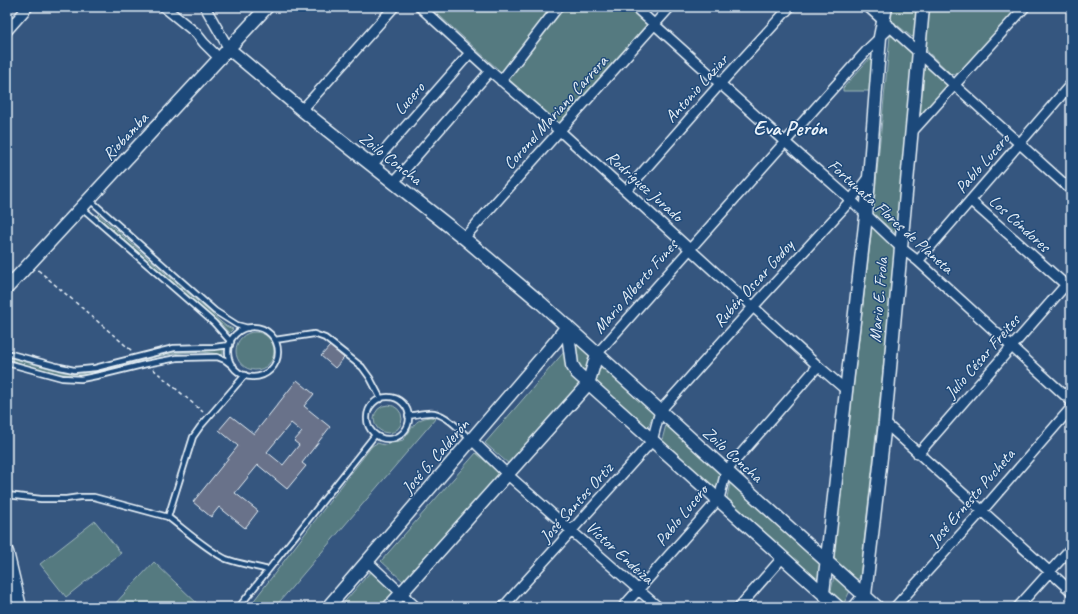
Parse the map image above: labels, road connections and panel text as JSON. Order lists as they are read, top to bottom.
{
  "streets": {
    "street": [
      "Antonio Laziar",
      "Lucero",
      "Coronel Mariano Carrera",
      "Riobamba",
      "Zoilo Concha",
      "Pablo Lucero",
      "Rodríguez Jurado",
      "Fortunata Flores de Planeta",
      "Los Cóndores",
      "Rubén Oscar Godoy",
      "Mario Alberto Funes",
      "Mario E. Frola",
      "Julio César Freites",
      "José G. Calderón",
      "José Ernesto Pucheta",
      "José Santos Ortiz",
      "Víctor Endeiza"
    ]
  },
  "crossings": [
    ["Antonio Laziar", "Rodríguez Jurado"],
    ["Antonio Laziar", "Fortunata Flores de Planeta"],
    ["Lucero", "Zoilo Concha"],
    ["Lucero", "Rodríguez Jurado"],
    ["Coronel Mariano Carrera", "Zoilo Concha"],
    ["Coronel Mariano Carrera", "Rodríguez Jurado"],
    ["Coronel Mariano Carrera", "Fortunata Flores de Planeta"],
    ["Riobamba", "Zoilo Concha"],
    ["Zoilo Concha", "Pablo Lucero"],
    ["Zoilo Concha", "Rubén Oscar Godoy"],
    ["Zoilo Concha", "Mario Alberto Funes"],
    ["Zoilo Concha", "Mario E. Frola"],
    ["Zoilo Concha", "José G. Calderón"],
    ["Zoilo Concha", "José Santos Ortiz"],
    ["Pablo Lucero", "Rodríguez Jurado"],
    ["Pablo Lucero", "Fortunata Flores de Planeta"],
    ["Pablo Lucero", "Los Cóndores"],
    ["Pablo Lucero", "Víctor Endeiza"],
    ["Rodríguez Jurado", "Rubén Oscar Godoy"],
    ["Rodríguez Jurado", "Mario Alberto Funes"],
    ["Rodríguez Jurado", "Mario E. Frola"],
    ["Fortunata Flores de Planeta", "Rubén Oscar Godoy"],
    ["Fortunata Flores de Planeta", "Mario Alberto Funes"],
    ["Fortunata Flores de Planeta", "Mario E. Frola"],
    ["Fortunata Flores de Planeta", "Julio César Freites"],
    ["Los Cóndores", "Julio César Freites"],
    ["Rubén Oscar Godoy", "Mario E. Frola"],
    ["Rubén Oscar Godoy", "José Santos Ortiz"],
    ["Mario Alberto Funes", "Mario E. Frola"],
    ["José G. Calderón", "Víctor Endeiza"],
    ["José Santos Ortiz", "Víctor Endeiza"]
  ],
  "districts": ["Eva Perón"]
}
